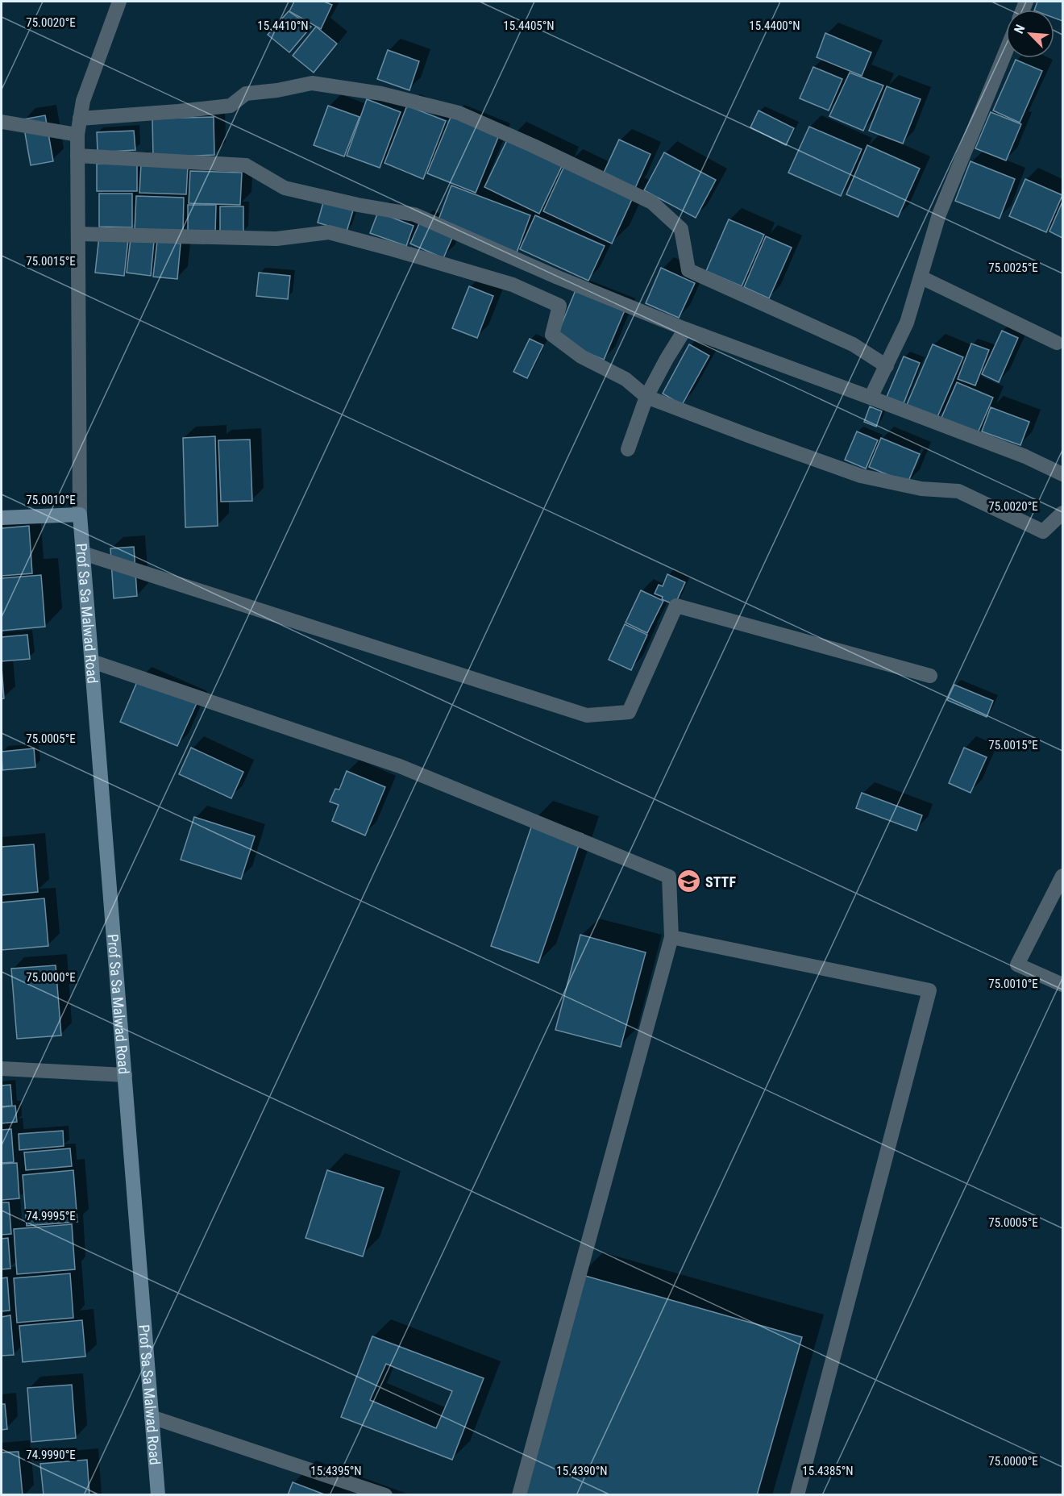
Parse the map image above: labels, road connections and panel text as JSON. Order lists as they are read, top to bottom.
{
  "streets": {
    "street": ["Prof Sa Sa Malwad Road"]
  },
  "places": {
    "school or university": ["STTF"]
  },
  "north": "top left",
  "coordinates": [
    "75.0020°E",
    "15.4410°N",
    "15.4405°N",
    "15.4400°N",
    "75.0015°E",
    "75.0025°E",
    "75.0010°E",
    "75.0005°E",
    "75.0000°E",
    "74.9995°E",
    "74.9990°E",
    "15.4395°N",
    "15.4390°N",
    "15.4385°N"
  ]
}
